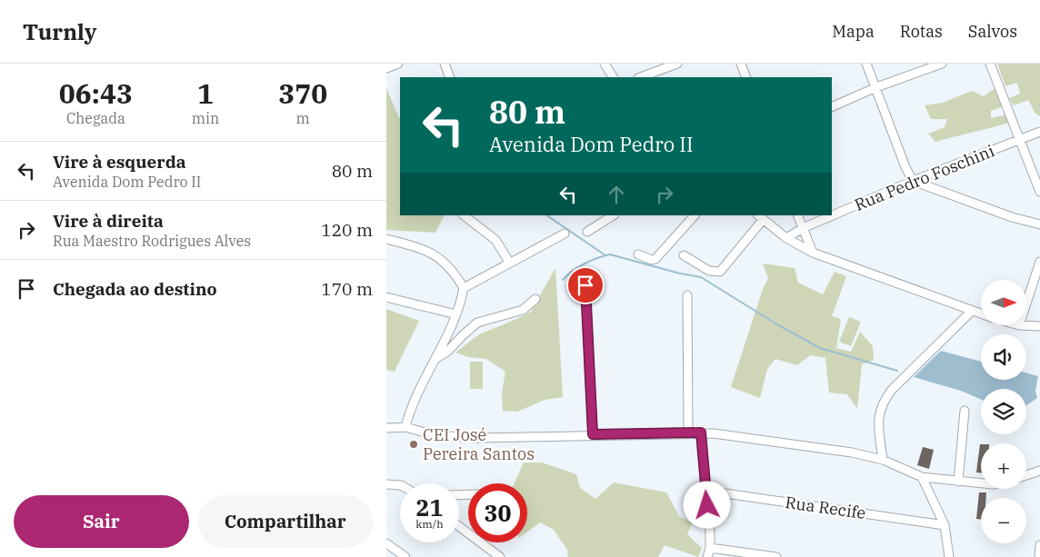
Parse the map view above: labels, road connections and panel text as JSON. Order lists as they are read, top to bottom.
{
  "streets": {
    "street": ["Rua Pedro Foschini", "Rua Recife"]
  },
  "places": ["CEI José Pereira Santos"],
  "north": "right",
  "page": {
    "header": "Turnly",
    "nav": ["Mapa", "Rotas", "Salvos"],
    "eta": [
      "06:43",
      "Chegada",
      "1",
      "min",
      "370",
      "m"
    ],
    "turn": ["80 m", "Avenida Dom Pedro II"],
    "list": [
      {
        "name": "Vire à esquerda",
        "note": "Avenida Dom Pedro II",
        "value": "80 m"
      },
      {
        "name": "Vire à direita",
        "note": "Rua Maestro Rodrigues Alves",
        "value": "120 m"
      },
      {
        "name": "Chegada ao destino",
        "value": "170 m"
      }
    ],
    "map_buttons": ["+", "−"],
    "speed": "21 km/h",
    "limit": "30",
    "buttons": ["Sair", "Compartilhar"]
  }
}
